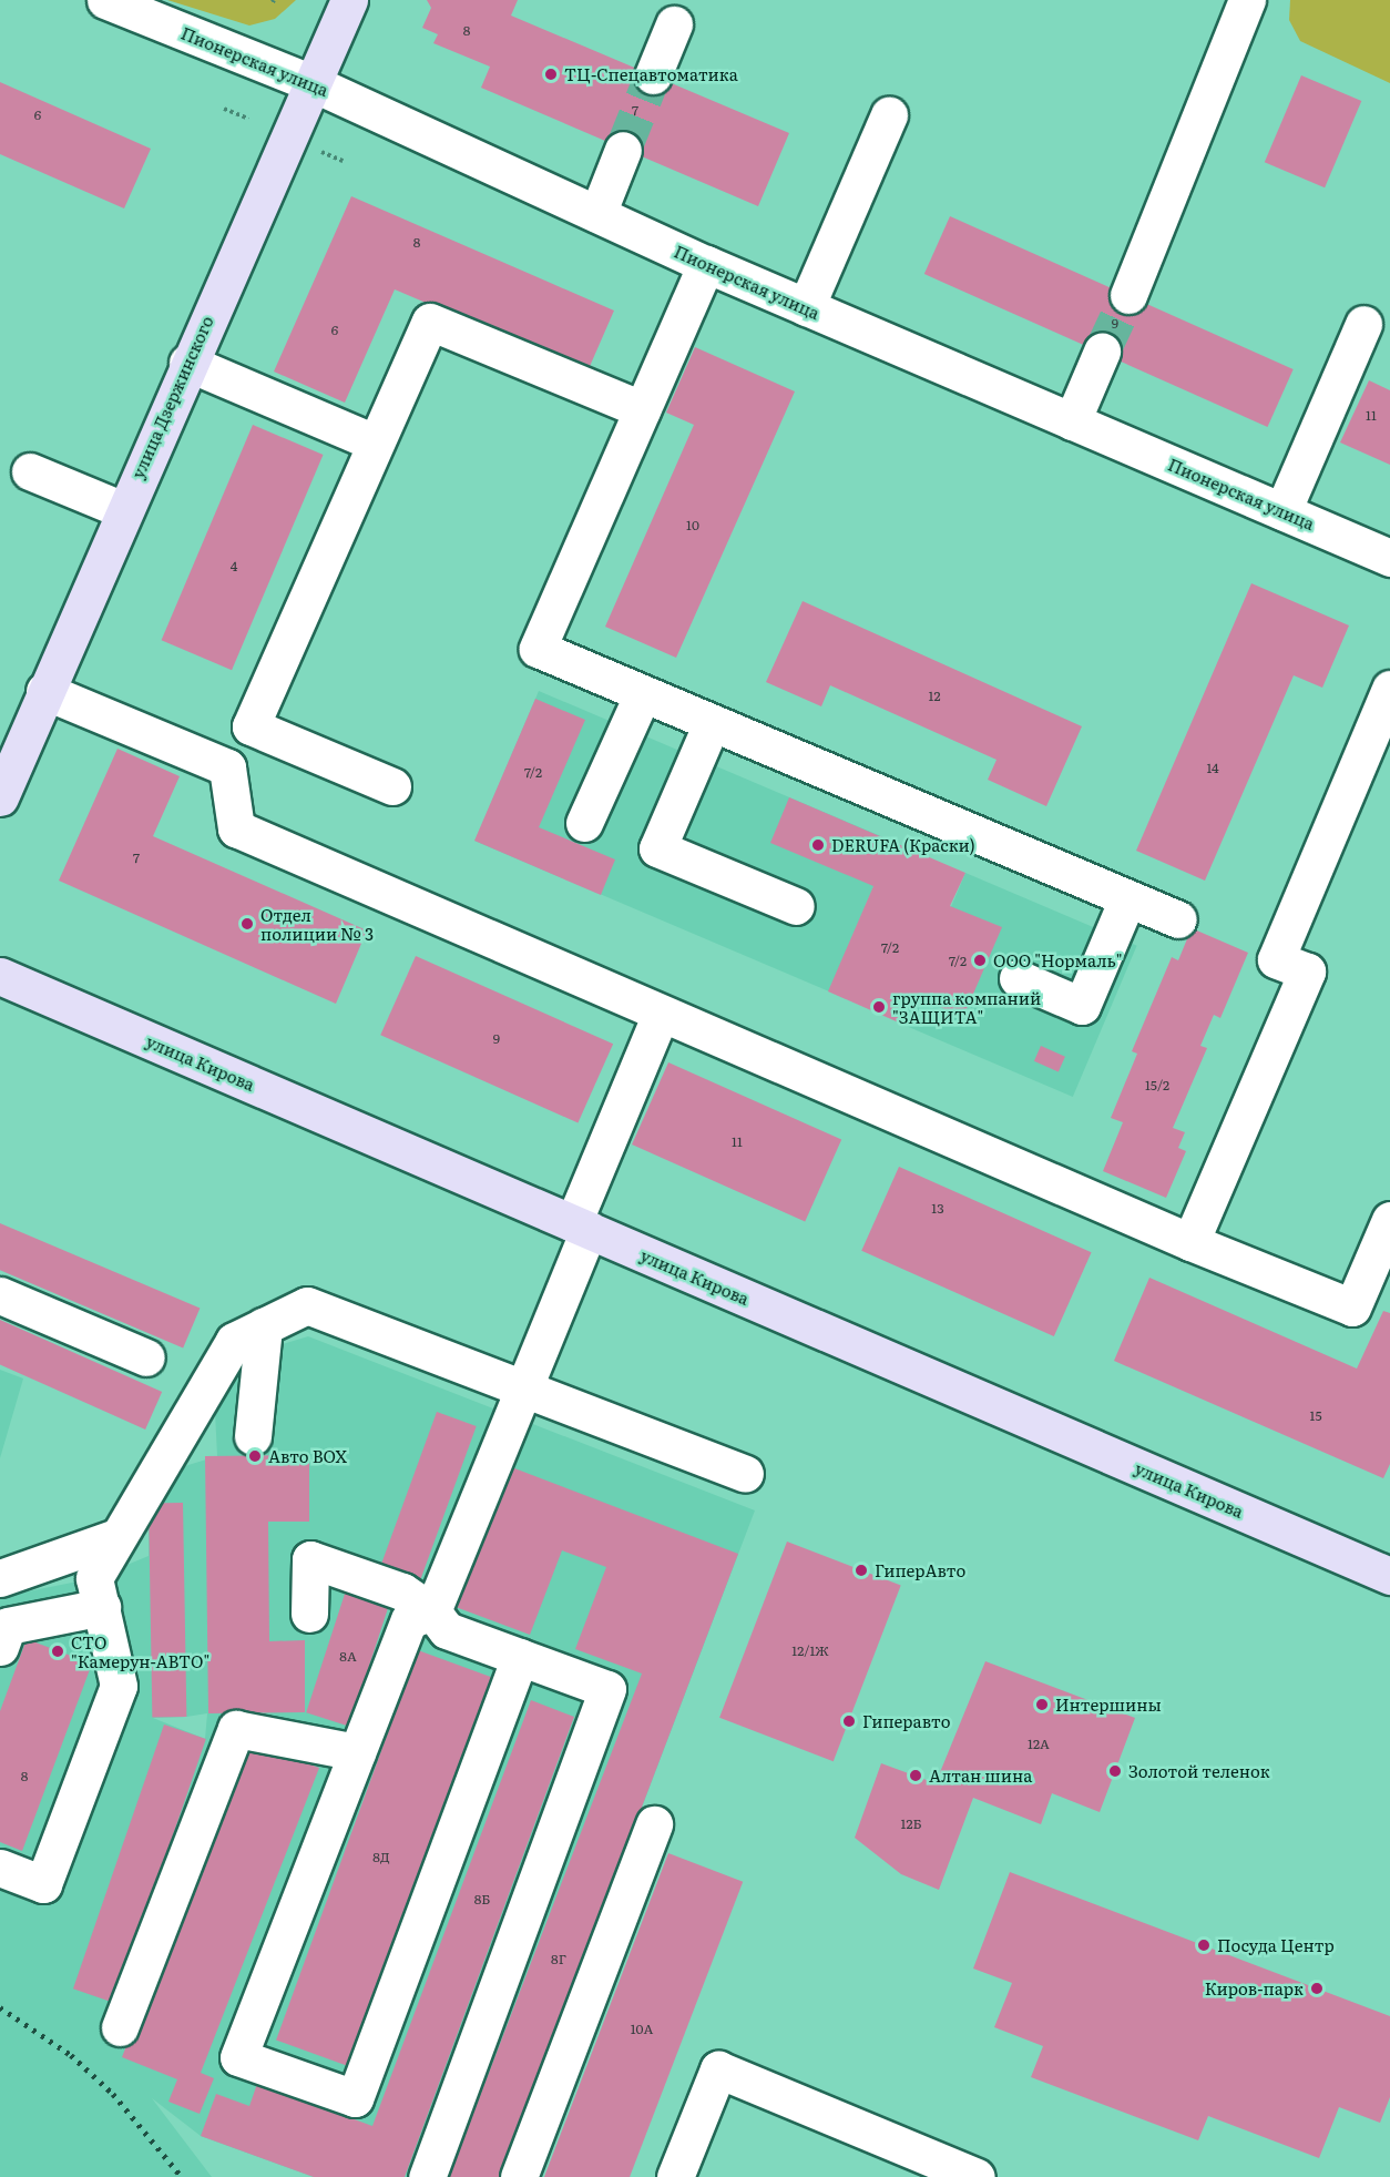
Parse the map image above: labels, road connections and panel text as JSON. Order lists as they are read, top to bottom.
{
  "streets": {
    "main road": ["улица Дзержинского", "улица Кирова"],
    "street": ["Пионерская улица"]
  },
  "crossings": [
    ["Пионерская улица", "улица Дзержинского"]
  ],
  "places": [
    "ТЦ-Спецавтоматика",
    "DERUFA (Краски)",
    "Отдел полиции № 3",
    "ООО \"Нормаль\"",
    "группа компаний \"ЗАЩИТА\"",
    "Авто BOX",
    "ГиперАвто",
    "СТО \"Камерун-АВТО\"",
    "Интершины",
    "Гиперавто",
    "Золотой теленок",
    "Алтан шина",
    "Посуда Центр",
    "Киров-парк"
  ],
  "house_numbers": [
    "8",
    "7",
    "6",
    "8",
    "9",
    "6",
    "11",
    "10",
    "4",
    "12",
    "14",
    "7/2",
    "7",
    "7/2",
    "7/2",
    "9",
    "15/2",
    "11",
    "13",
    "15",
    "12/1Ж",
    "8А",
    "12А",
    "8",
    "12Б",
    "8Д",
    "8Б",
    "8Г",
    "10А"
  ]
}
